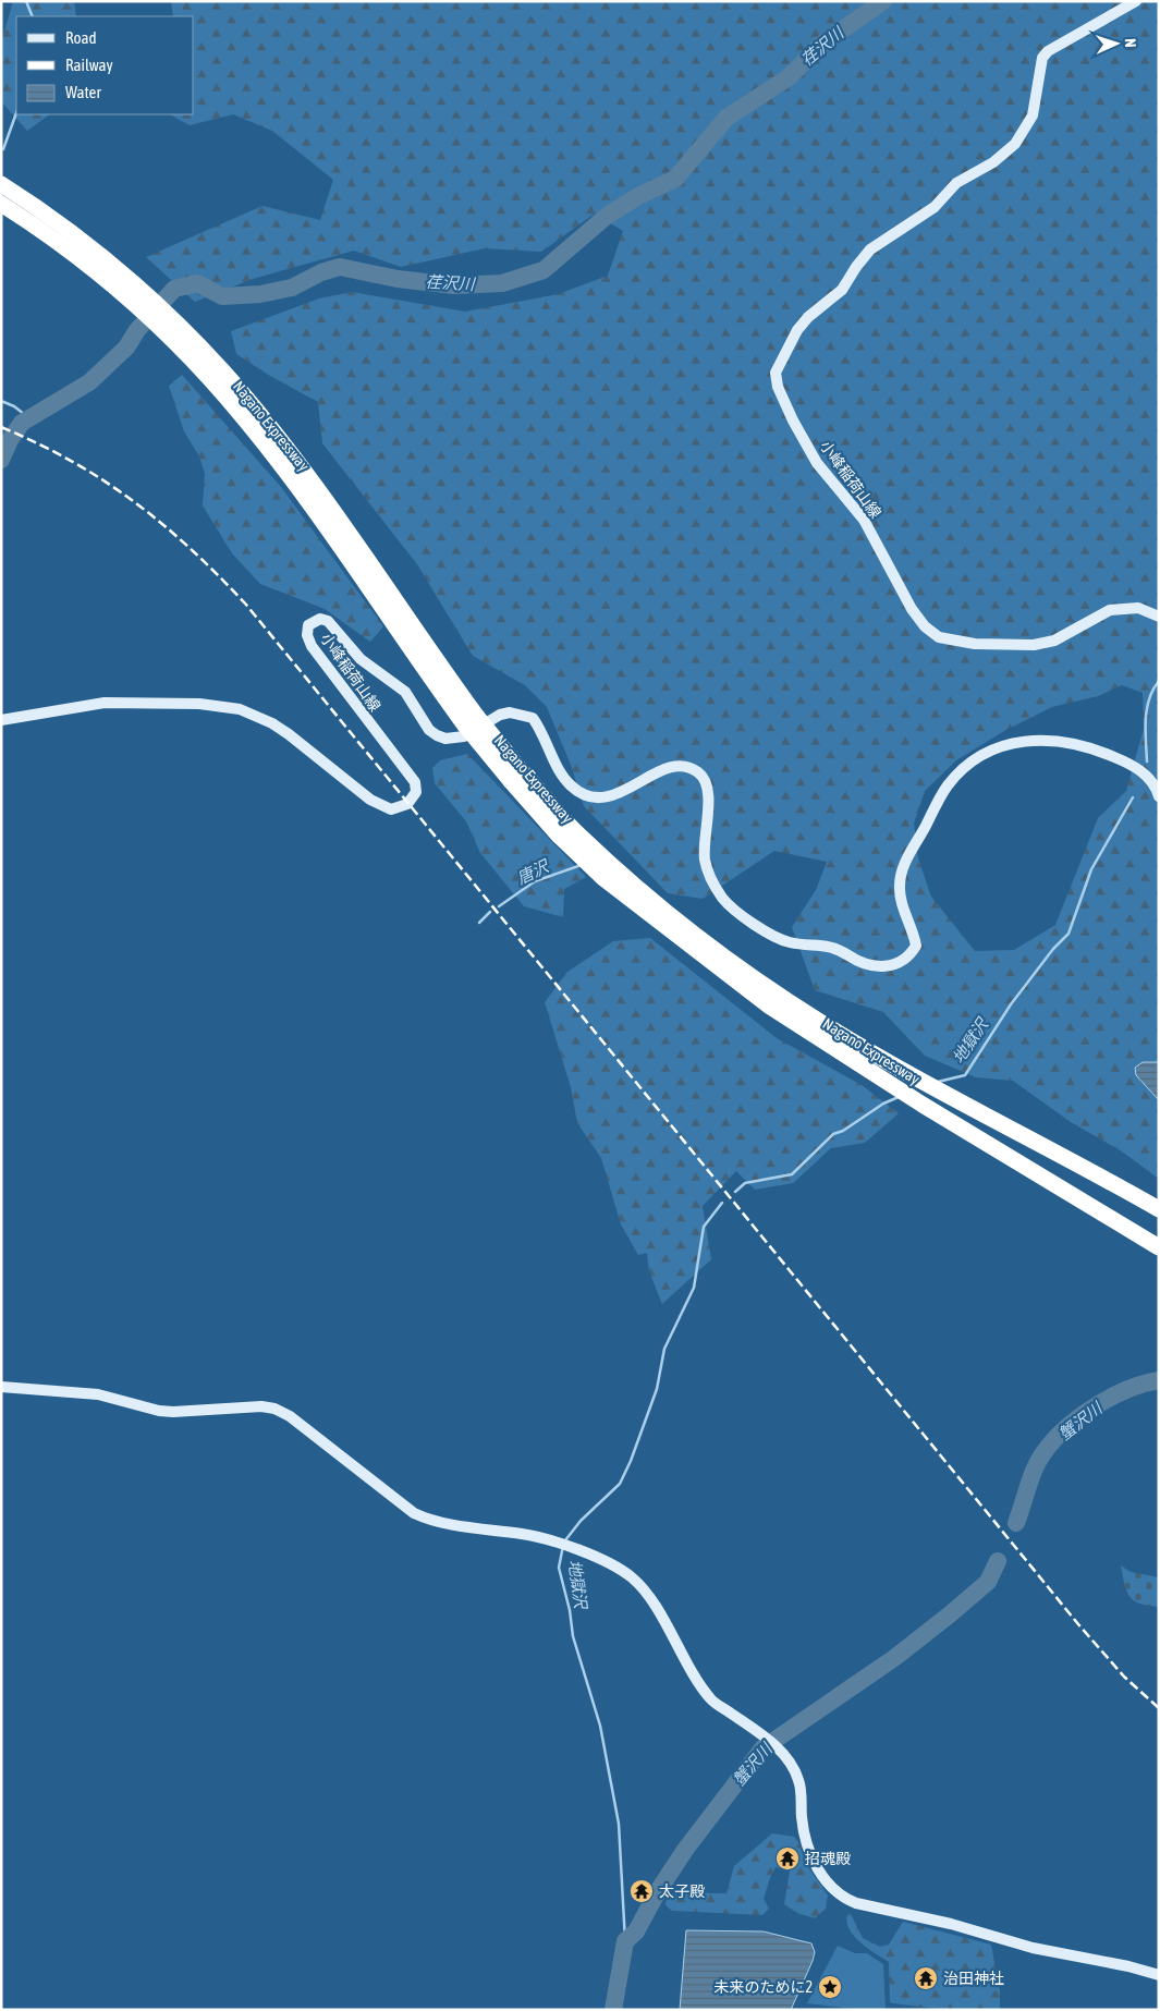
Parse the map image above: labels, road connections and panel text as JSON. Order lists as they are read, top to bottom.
{
  "streets": {
    "highway": ["Nagano Expressway"],
    "main road": ["小峰稲荷山線"]
  },
  "water": [
    "荏沢川",
    "唐沢",
    "地獄沢",
    "蟹沢川"
  ],
  "places": {
    "temple": ["招魂殿", "太子殿", "治田神社"],
    "place": ["未来のために2"]
  },
  "legend": ["Road", "Railway", "Water"],
  "north": "right"
}
